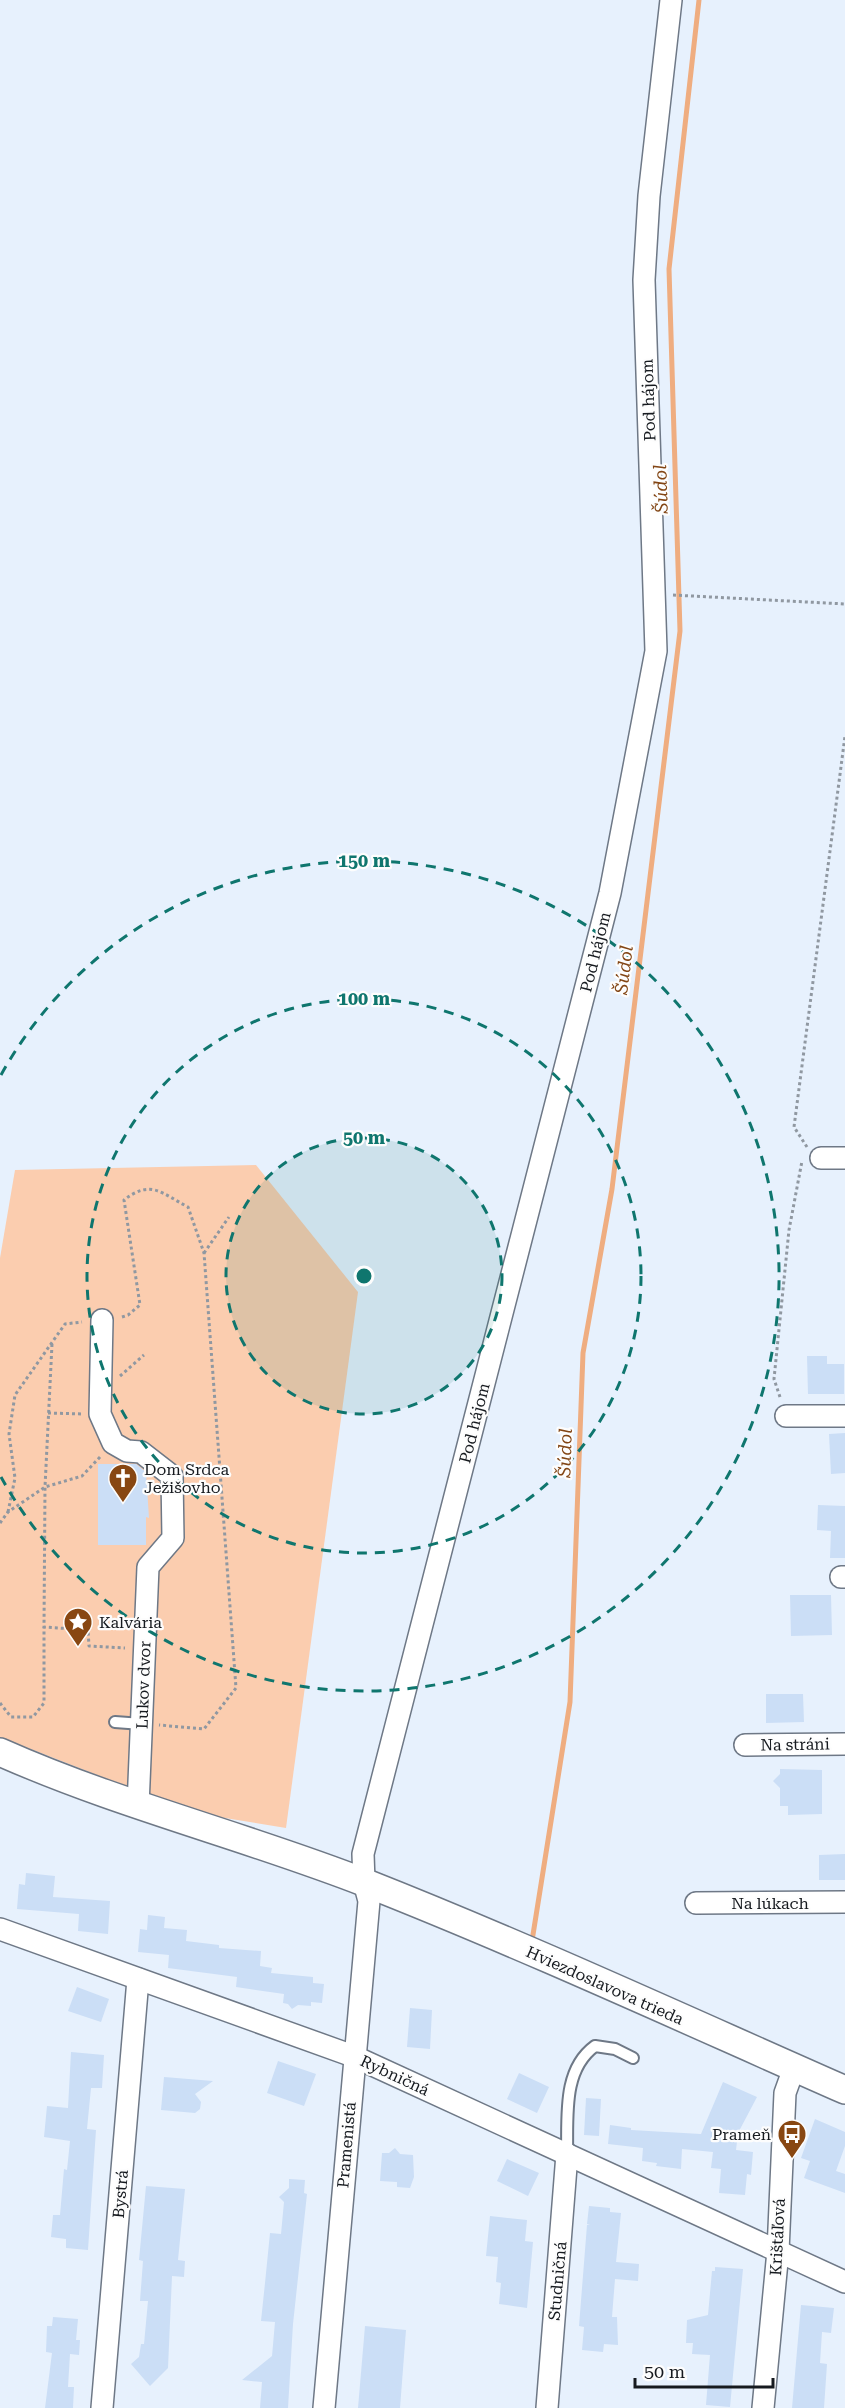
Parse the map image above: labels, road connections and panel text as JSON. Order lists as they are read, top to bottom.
{
  "streets": {
    "street": [
      "Pod hájom",
      "Lukov dvor",
      "Na stráni",
      "Na lúkach",
      "Hviezdoslavova trieda",
      "Rybničná",
      "Pramenistá",
      "Bystrá",
      "Krištáľová",
      "Studničná"
    ]
  },
  "crossings": [
    ["Pod hájom", "Hviezdoslavova trieda"],
    ["Pod hájom", "Pramenistá"],
    ["Lukov dvor", "Hviezdoslavova trieda"],
    ["Hviezdoslavova trieda", "Pramenistá"],
    ["Hviezdoslavova trieda", "Krištáľová"],
    ["Rybničná", "Pramenistá"],
    ["Rybničná", "Bystrá"],
    ["Rybničná", "Krištáľová"],
    ["Rybničná", "Studničná"]
  ],
  "water": ["Šúdol"],
  "places": {
    "church": ["Dom Srdca Ježišovho"],
    "place": ["Kalvária"],
    "bus stop": ["Prameň"]
  },
  "scale_bar": "50 m",
  "rings": ["150 m", "100 m", "50 m"]
}
